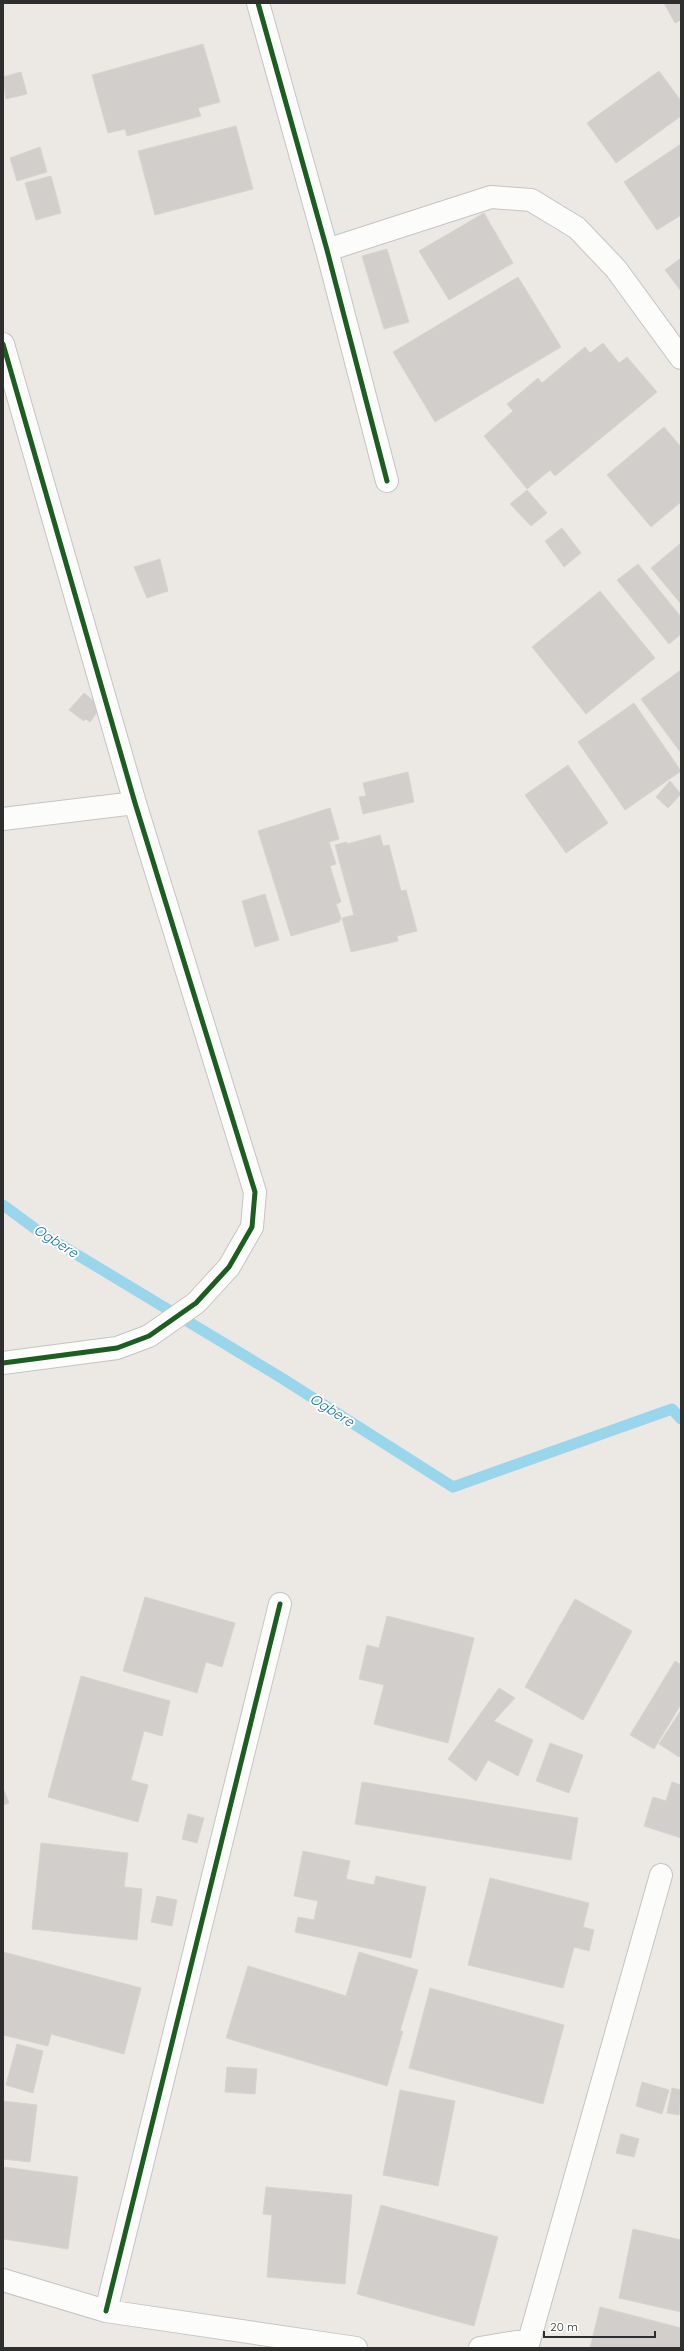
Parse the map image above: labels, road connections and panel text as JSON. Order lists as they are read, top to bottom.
{
  "water": ["Ogbere"],
  "scale_bar": "20 m"
}
